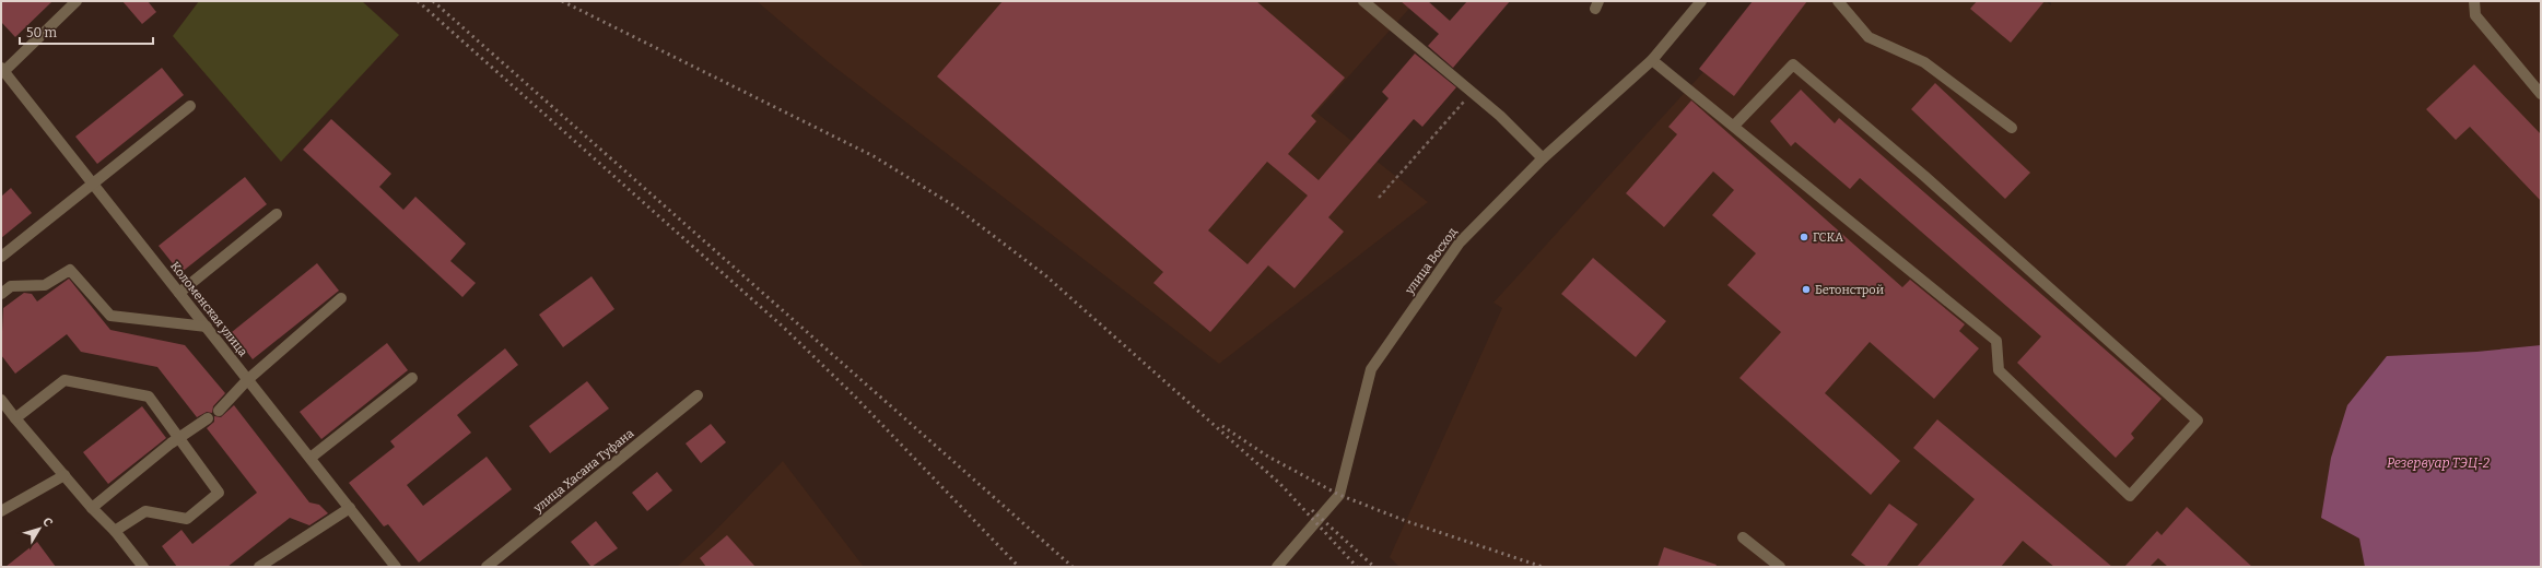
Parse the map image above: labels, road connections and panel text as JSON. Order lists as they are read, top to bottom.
{
  "streets": {
    "street": ["улица Восход", "Коломенская улица", "улица Хасана Туфана"]
  },
  "water": ["Резервуар ТЭЦ-2"],
  "places": ["ГСКА", "Бетонстрой"],
  "scale_bar": "50 m",
  "north": "top right"
}
